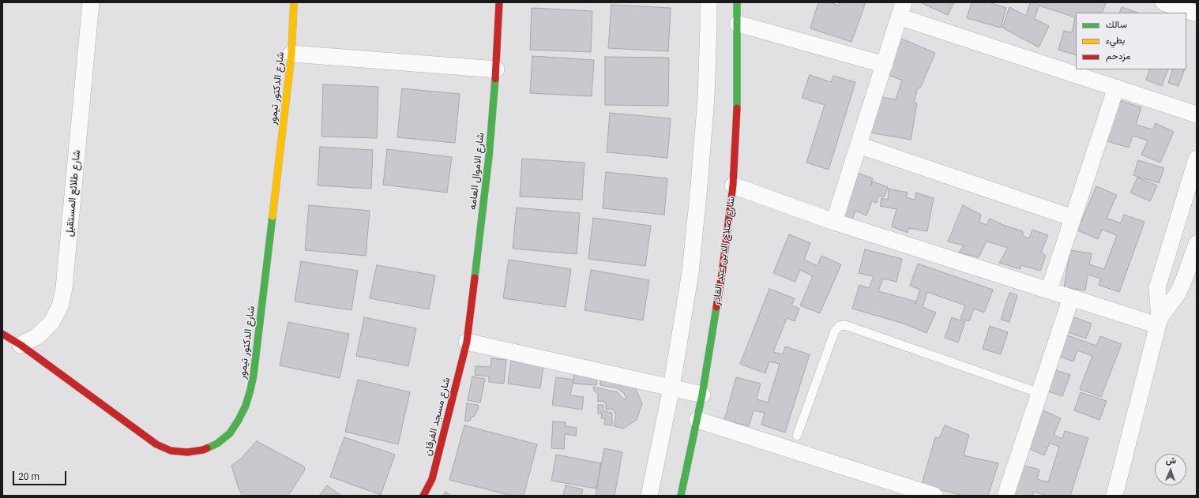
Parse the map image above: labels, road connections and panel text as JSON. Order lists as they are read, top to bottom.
{
  "streets": {
    "street": [
      "شارع الدكتور تيمور",
      "شارع الاموال العامه",
      "شارع طلائع المستقبل",
      "شارع صلاح الدين عبد القادر",
      "شارع مسجد الفرقان"
    ]
  },
  "crossings": [
    ["شارع الدكتور تيمور", "شارع طلائع المستقبل"],
    ["شارع الاموال العامه", "شارع مسجد الفرقان"]
  ],
  "legend": ["سالك", "بطيء", "مزدحم"],
  "scale_bar": "20 m",
  "north": "top"
}
